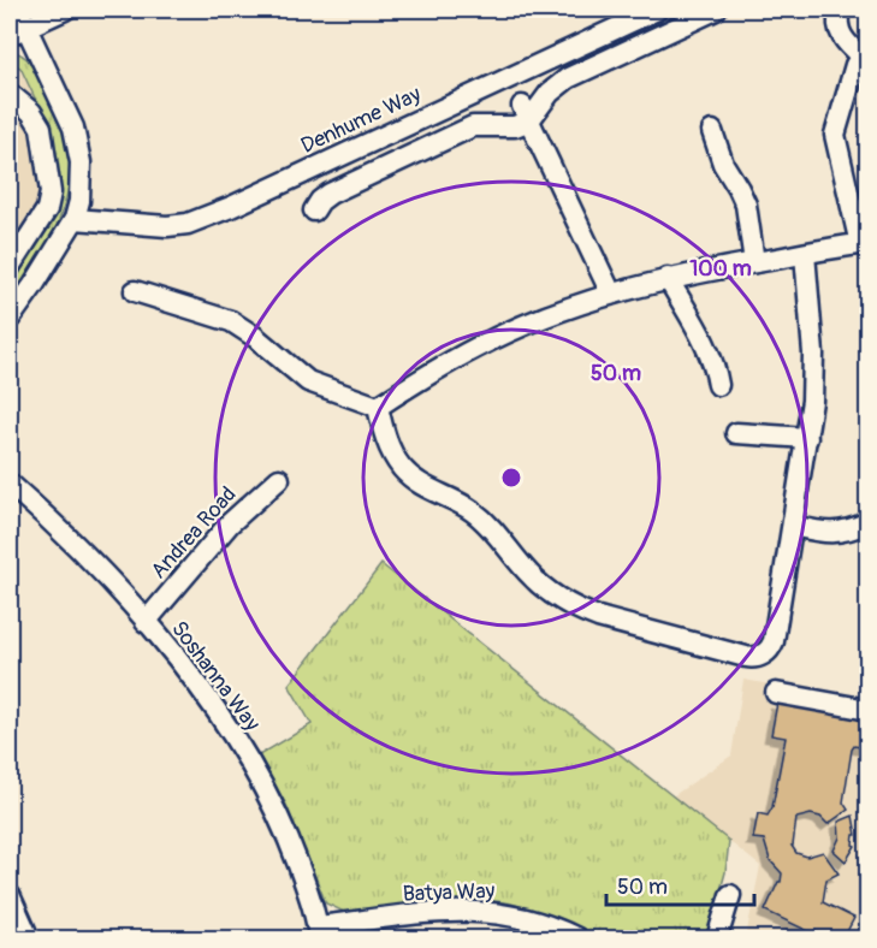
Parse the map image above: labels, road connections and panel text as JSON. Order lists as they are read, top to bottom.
{
  "streets": {
    "street": [
      "Denhume Way",
      "Andrea Road",
      "Soshanna Way",
      "Batya Way"
    ]
  },
  "crossings": [
    ["Andrea Road", "Soshanna Way"],
    ["Soshanna Way", "Batya Way"]
  ],
  "scale_bar": "50 m",
  "rings": ["100 m", "50 m"]
}
